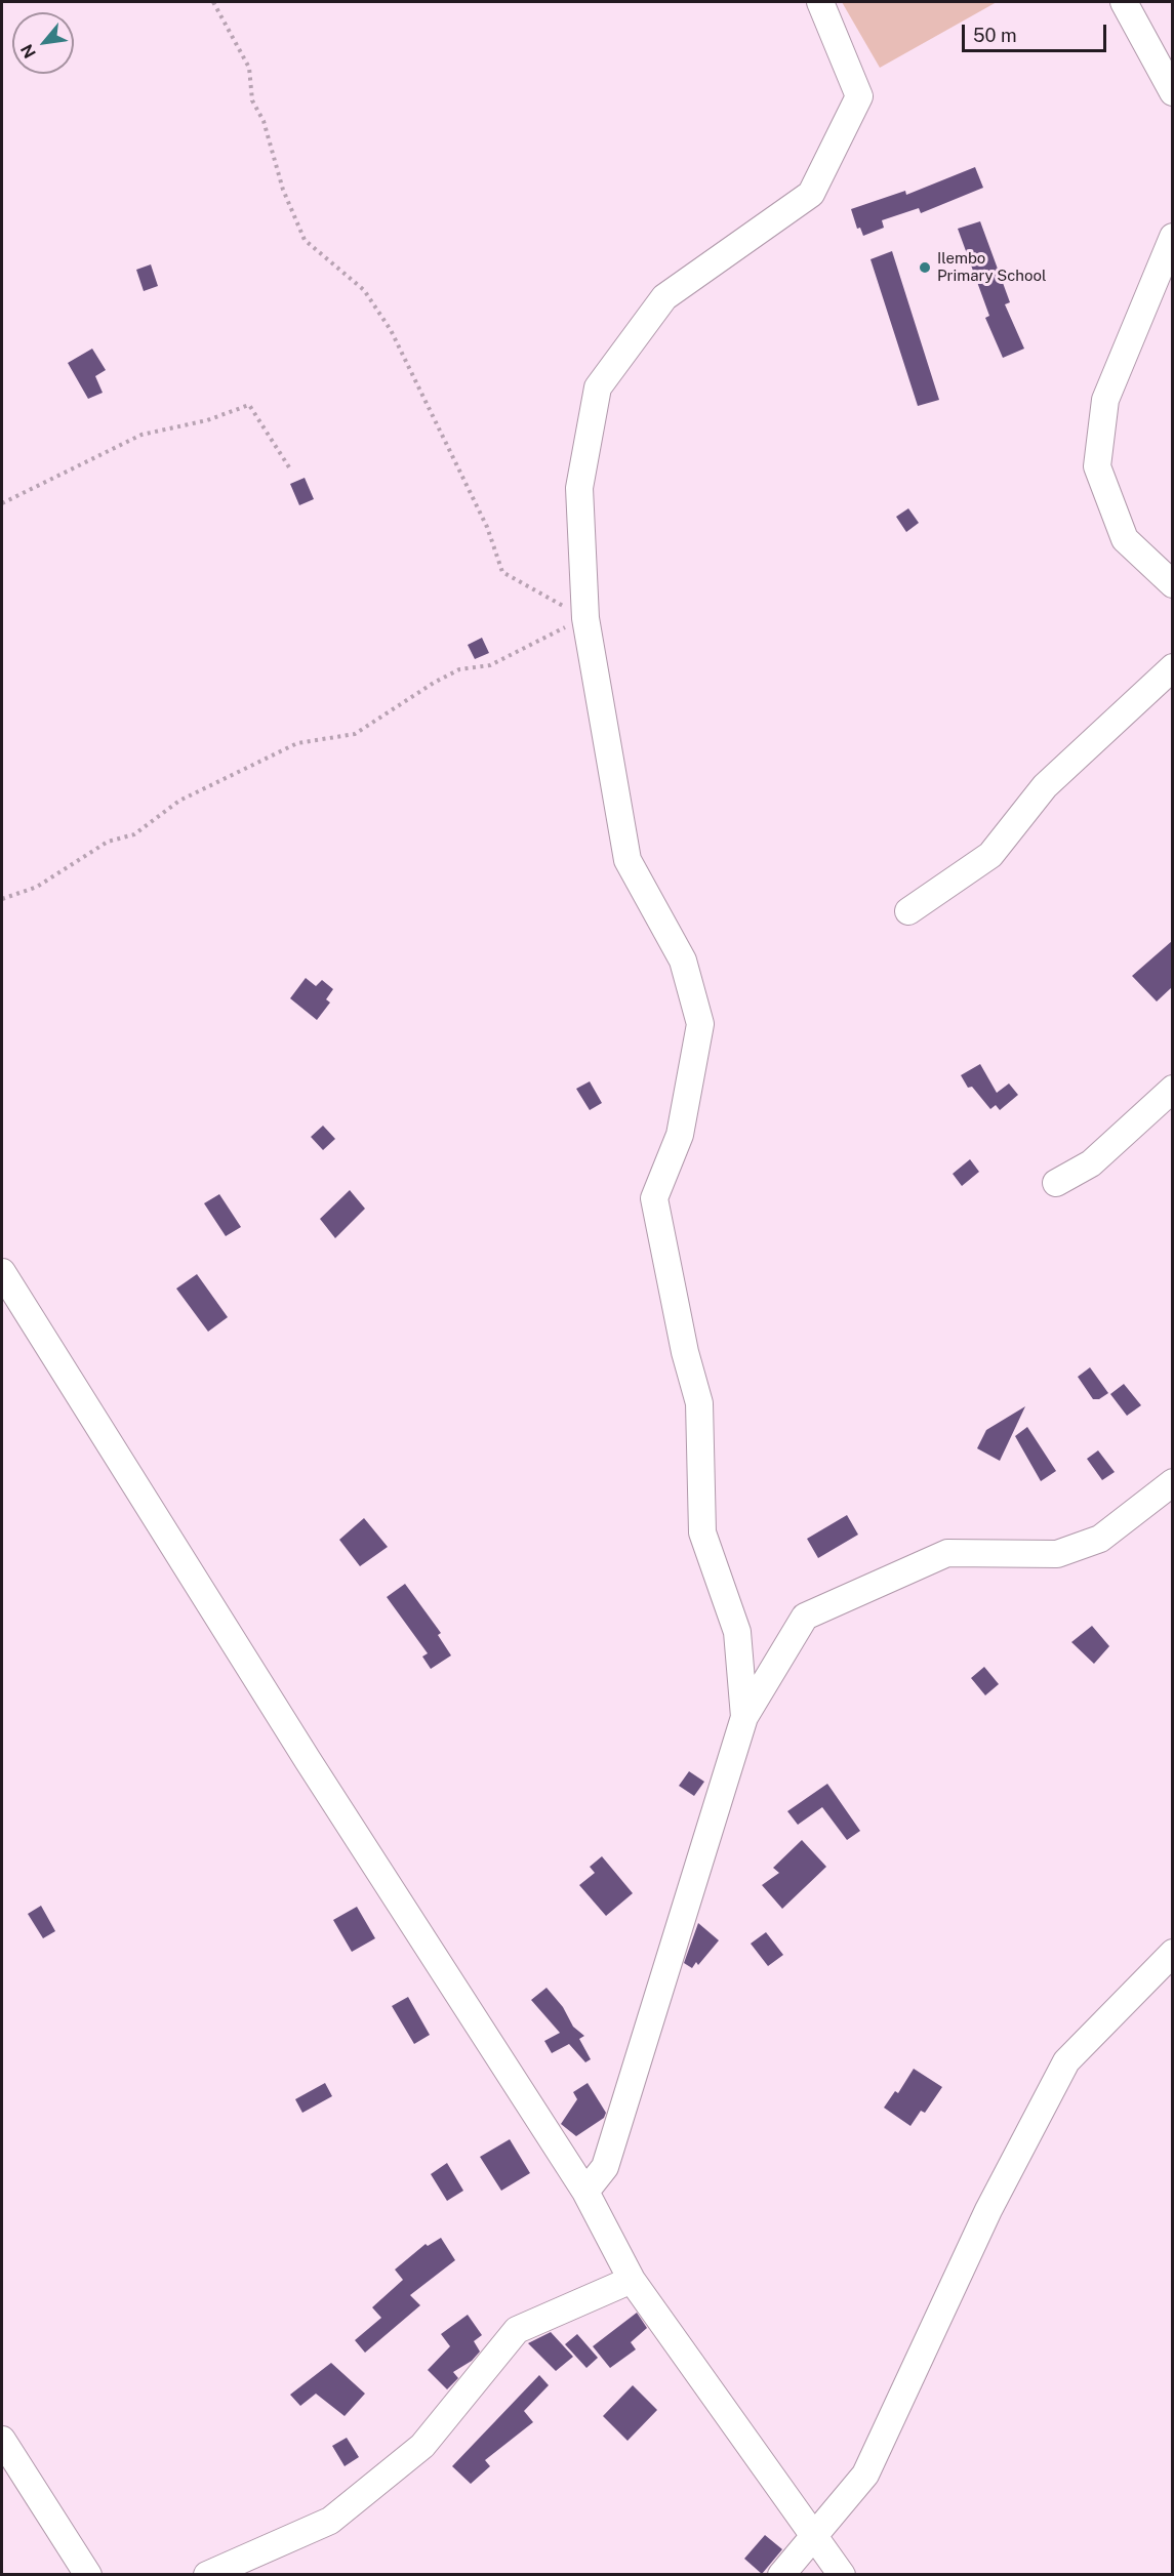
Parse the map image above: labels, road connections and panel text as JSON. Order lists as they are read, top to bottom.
{
  "places": ["Ilembo Primary School"],
  "scale_bar": "50 m",
  "north": "bottom left"
}
